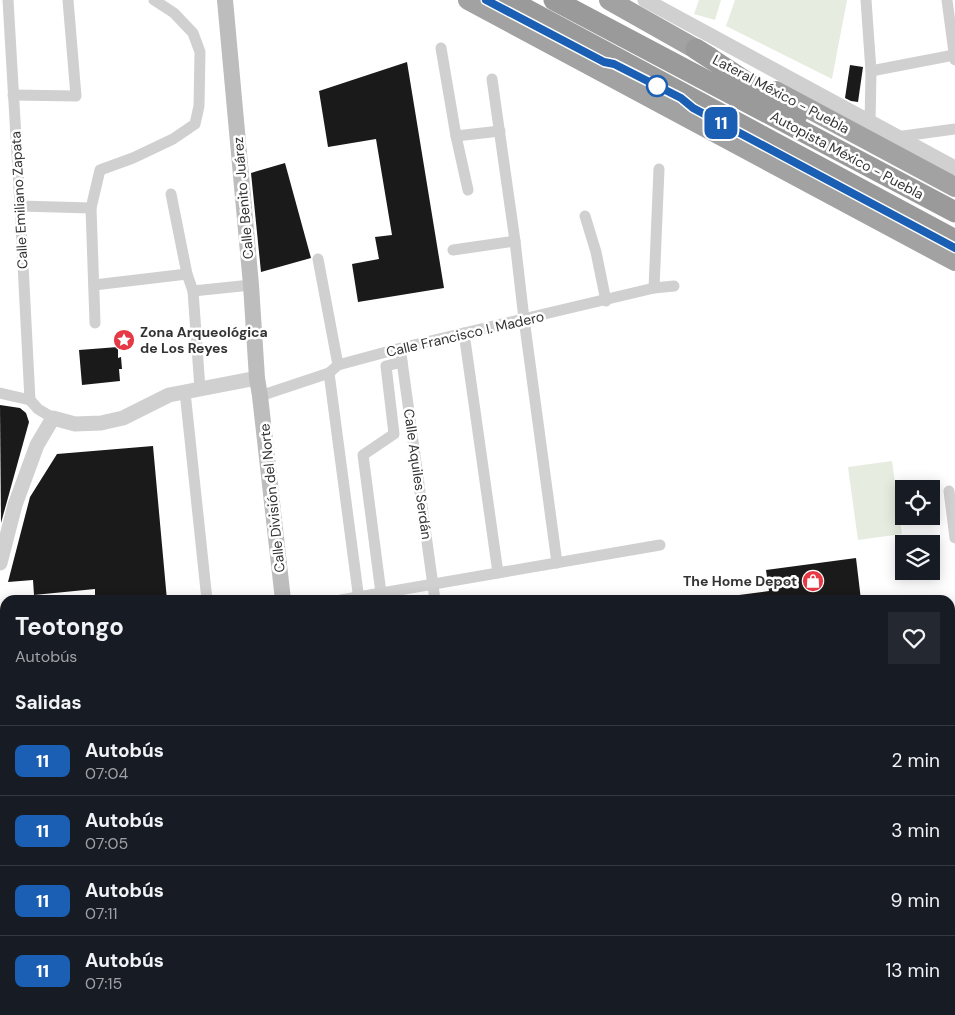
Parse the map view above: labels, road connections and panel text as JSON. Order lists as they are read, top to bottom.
{
  "streets": {
    "highway": ["Lateral México - Puebla", "Autopista México - Puebla"],
    "main road": ["Calle Benito Juárez", "Calle División del Norte"],
    "street": ["Calle Emiliano Zapata", "Calle Francisco I. Madero", "Calle Aquiles Serdán"]
  },
  "crossings": [
    ["Calle Benito Juárez", "Calle Francisco I. Madero"],
    ["Calle Benito Juárez", "Calle División del Norte"],
    ["Calle Francisco I. Madero", "Calle Aquiles Serdán"],
    ["Calle Francisco I. Madero", "Calle División del Norte"]
  ],
  "places": {
    "place": ["Zona Arqueológica de Los Reyes"],
    "shop": ["The Home Depot"]
  },
  "lines": ["bus line 11"],
  "page": {
    "on_map": "11",
    "heading": [
      ["Teotongo", "Autobús"],
      "Salidas"
    ],
    "list": [
      {
        "mark": "11",
        "name": "Autobús",
        "note": "07:04",
        "value": "2 min"
      },
      {
        "mark": "11",
        "name": "Autobús",
        "note": "07:05",
        "value": "3 min"
      },
      {
        "mark": "11",
        "name": "Autobús",
        "note": "07:11",
        "value": "9 min"
      },
      {
        "mark": "11",
        "name": "Autobús",
        "note": "07:15",
        "value": "13 min"
      }
    ]
  }
}
